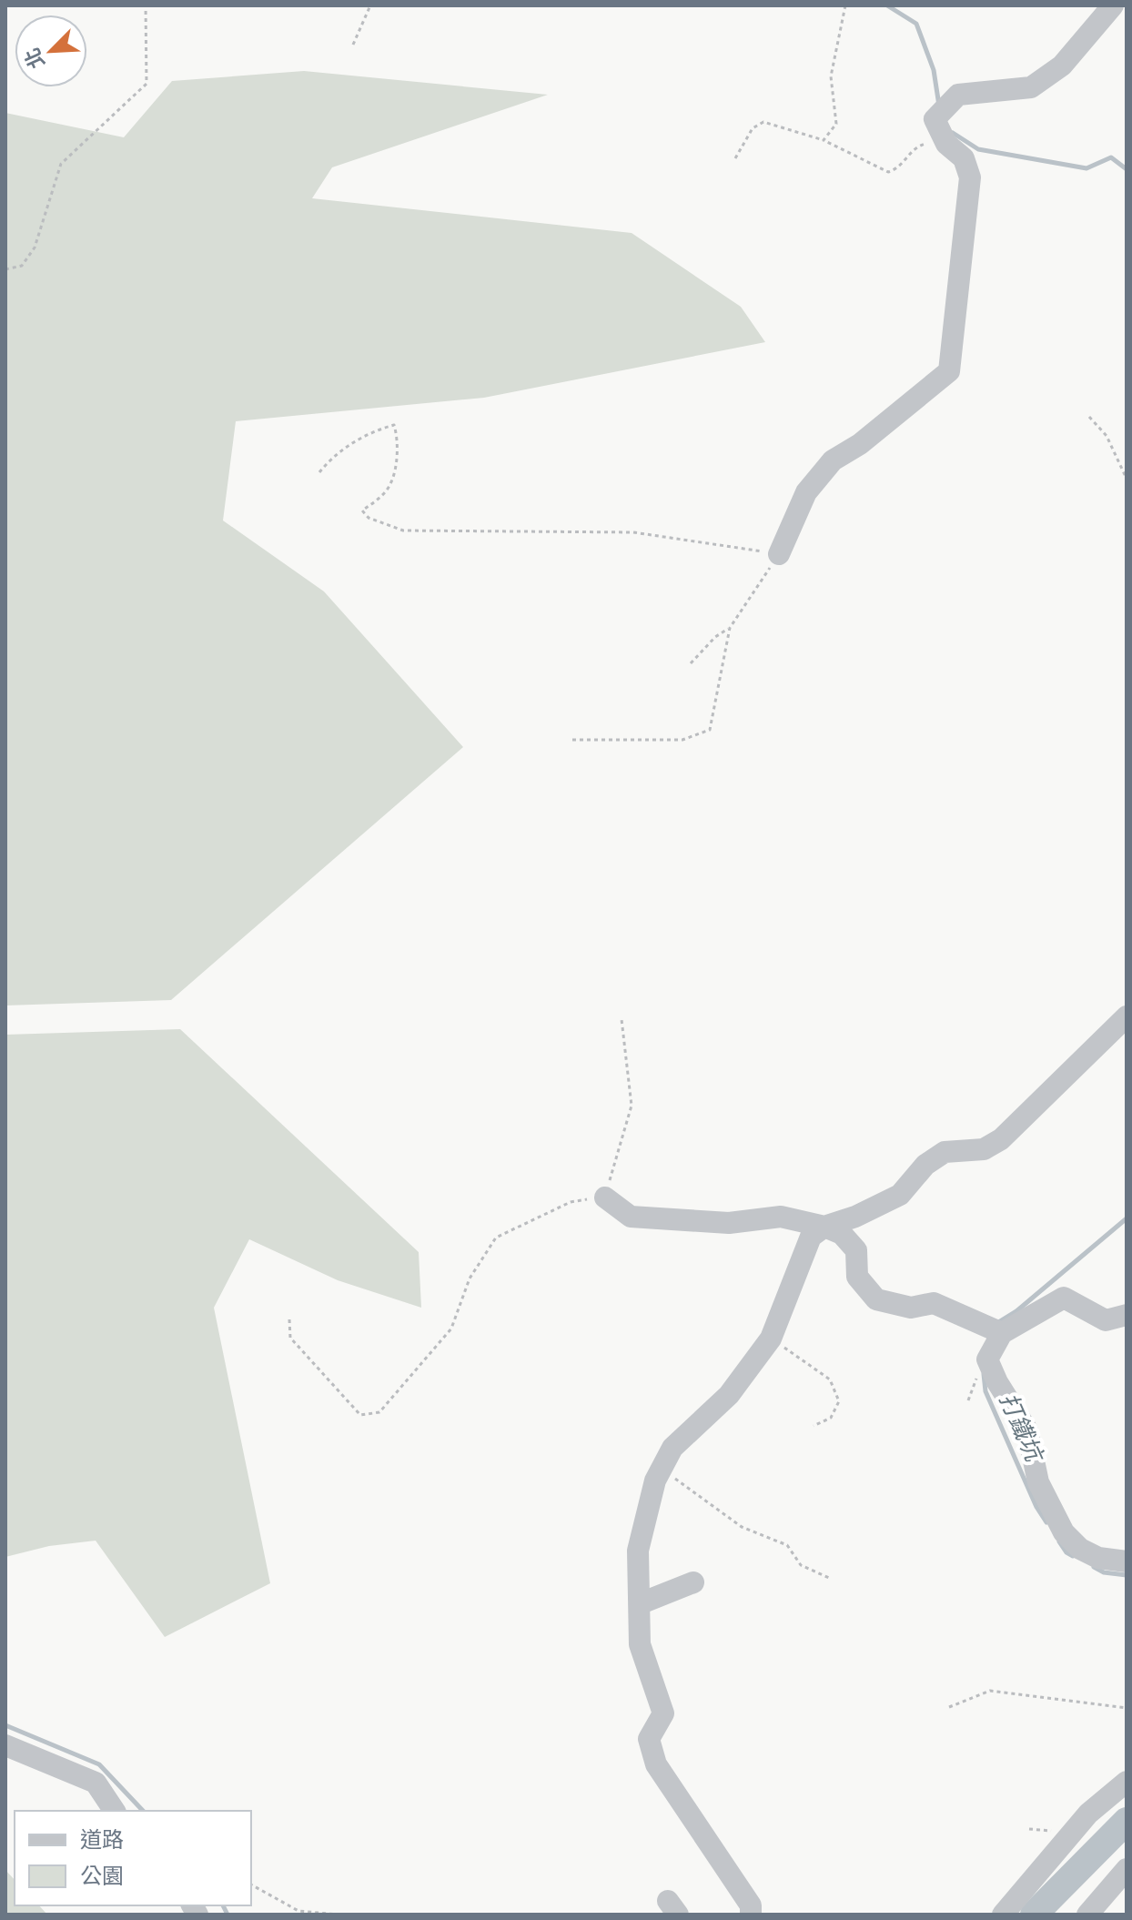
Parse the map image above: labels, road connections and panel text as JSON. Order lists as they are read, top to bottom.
{
  "water": ["打鐵坑"],
  "legend": ["道路", "公園"],
  "north": "bottom left"
}
